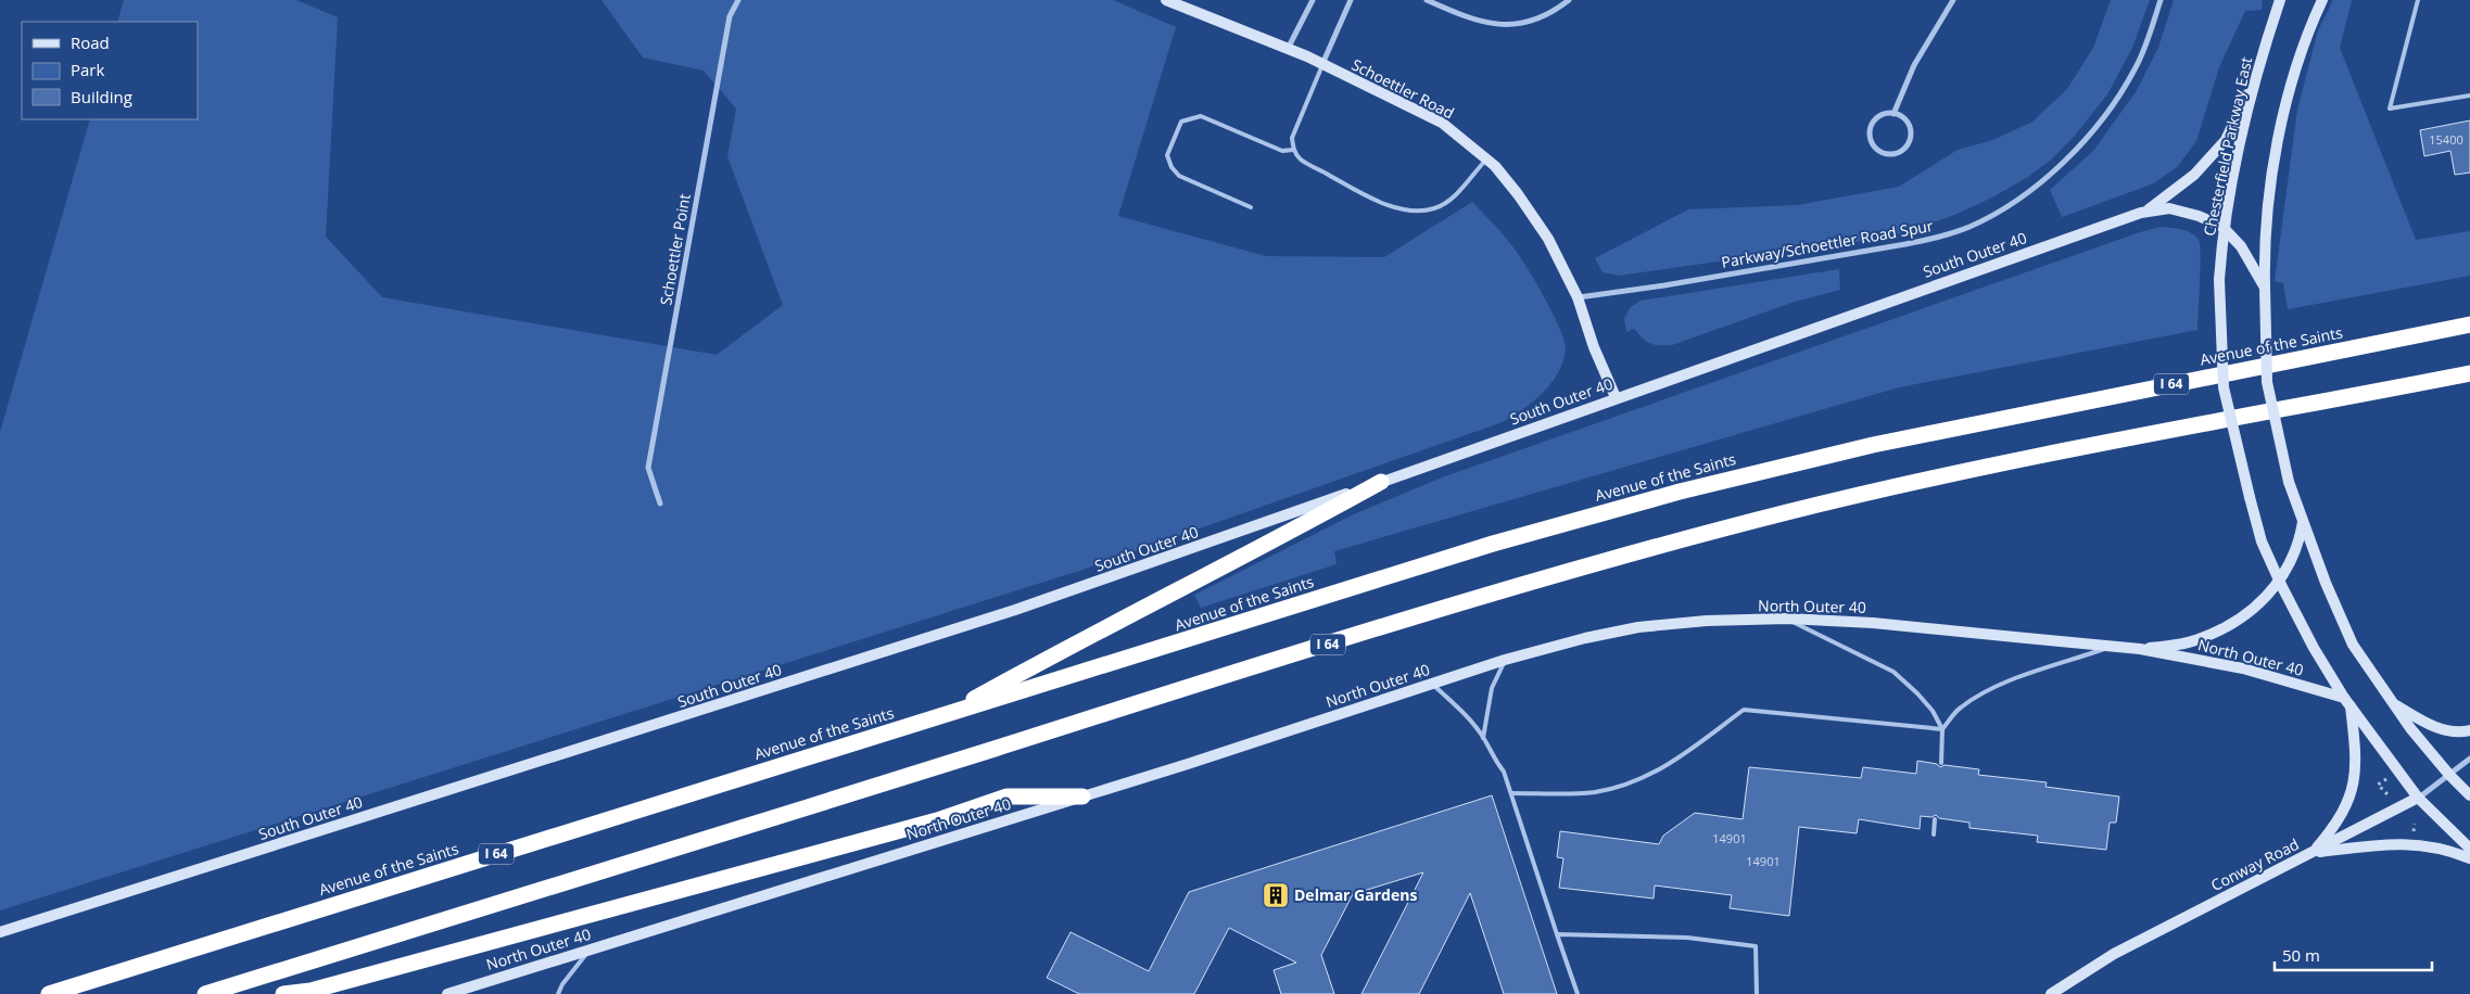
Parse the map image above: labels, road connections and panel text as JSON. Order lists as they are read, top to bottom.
{
  "streets": {
    "highway": ["Avenue of the Saints", "I 64"],
    "street": [
      "Schoettler Road",
      "Chesterfield Parkway East",
      "Parkway/Schoettler Road Spur",
      "Schoettler Point",
      "South Outer 40",
      "North Outer 40",
      "Conway Road"
    ]
  },
  "crossings": [
    ["Schoettler Road", "Parkway/Schoettler Road Spur"],
    ["Schoettler Road", "South Outer 40"],
    ["Chesterfield Parkway East", "South Outer 40"],
    ["Chesterfield Parkway East", "North Outer 40"],
    ["Chesterfield Parkway East", "Conway Road"]
  ],
  "places": {
    "building": ["Delmar Gardens"]
  },
  "house_numbers": ["15400", "14901", "14901"],
  "legend": ["Road", "Park", "Building"],
  "scale_bar": "50 m"
}
